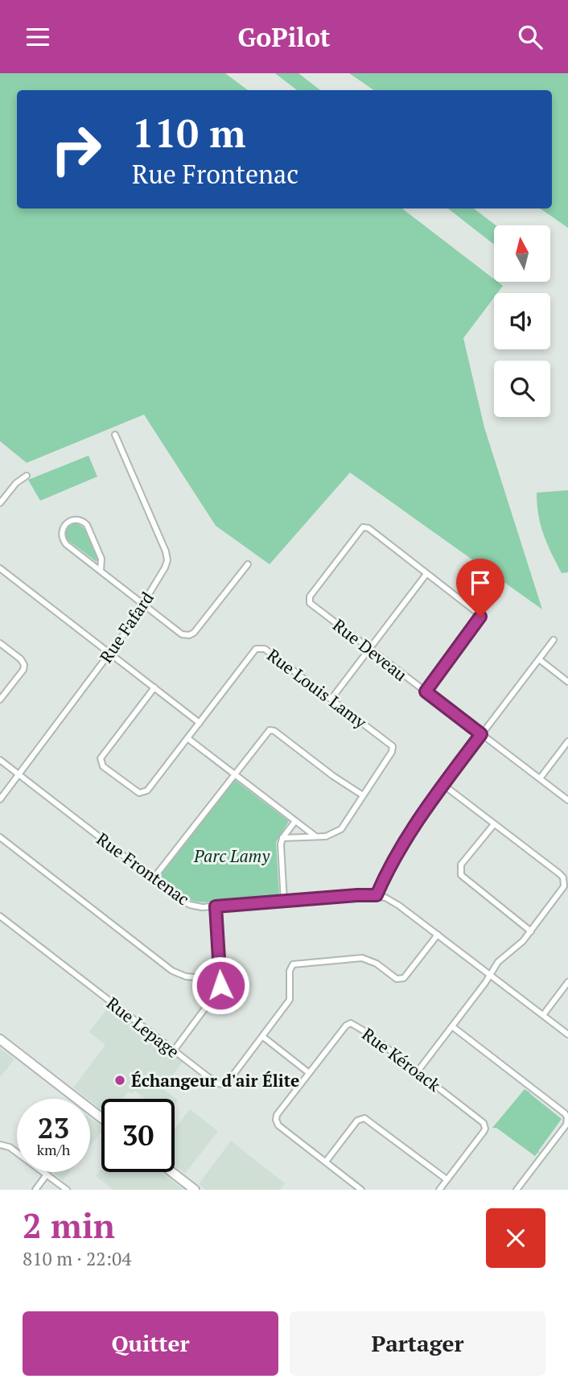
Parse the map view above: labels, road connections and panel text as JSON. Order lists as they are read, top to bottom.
{
  "streets": {
    "street": [
      "Rue Fafard",
      "Rue Deveau",
      "Rue Louis Lamy",
      "Rue Frontenac",
      "Rue Lepage",
      "Rue Kéroack"
    ]
  },
  "crossings": [
    ["Rue Fafard", "Rue Frontenac"],
    ["Rue Frontenac", "Rue Lepage"]
  ],
  "parks": ["Parc Lamy"],
  "places": ["Échangeur d'air Élite"],
  "north": "top",
  "page": {
    "header": "GoPilot",
    "turn": ["110 m", "Rue Frontenac"],
    "speed": "23 km/h",
    "limit": "30",
    "heading": ["2 min", "810 m · 22:04"],
    "buttons": ["Quitter", "Partager"]
  }
}
